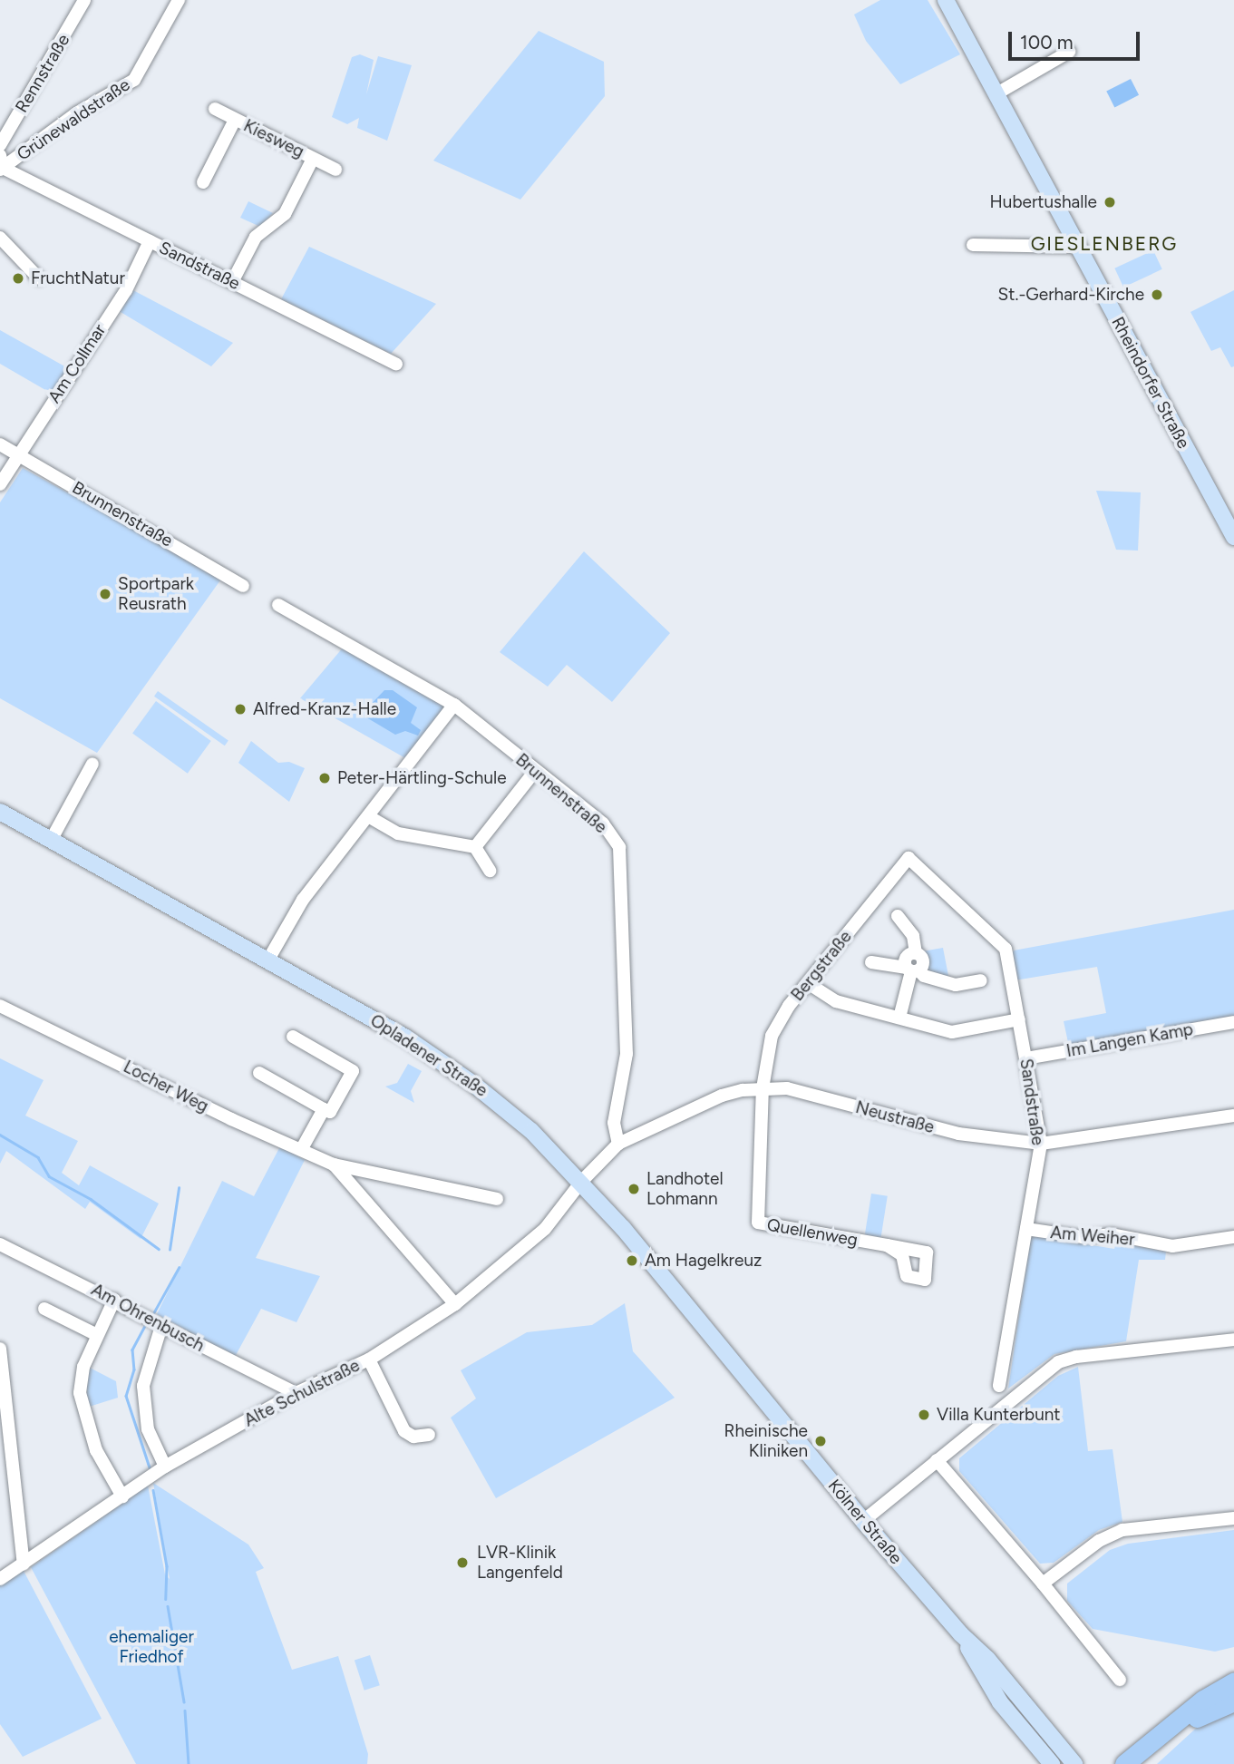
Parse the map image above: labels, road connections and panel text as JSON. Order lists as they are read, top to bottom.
{
  "streets": {
    "main road": ["Rheindorfer Straße", "Opladener Straße", "Kölner Straße"],
    "street": [
      "Rennstraße",
      "Grünewaldstraße",
      "Kiesweg",
      "Sandstraße",
      "Am Collmar",
      "Brunnenstraße",
      "Bergstraße",
      "Im Langen Kamp",
      "Locher Weg",
      "Neustraße",
      "Quellenweg",
      "Am Weiher",
      "Am Ohrenbusch",
      "Alte Schulstraße"
    ]
  },
  "crossings": [
    ["Grünewaldstraße", "Sandstraße"],
    ["Kiesweg", "Sandstraße"],
    ["Sandstraße", "Am Collmar"],
    ["Sandstraße", "Bergstraße"],
    ["Sandstraße", "Im Langen Kamp"],
    ["Sandstraße", "Neustraße"],
    ["Sandstraße", "Am Weiher"],
    ["Am Collmar", "Brunnenstraße"],
    ["Brunnenstraße", "Neustraße"],
    ["Bergstraße", "Neustraße"],
    ["Bergstraße", "Quellenweg"],
    ["Opladener Straße", "Neustraße"],
    ["Opladener Straße", "Alte Schulstraße"],
    ["Opladener Straße", "Kölner Straße"],
    ["Locher Weg", "Alte Schulstraße"],
    ["Neustraße", "Quellenweg"],
    ["Neustraße", "Alte Schulstraße"],
    ["Am Ohrenbusch", "Alte Schulstraße"]
  ],
  "districts": ["GIESLENBERG"],
  "parks": ["ehemaliger Friedhof"],
  "places": [
    "Hubertushalle",
    "FruchtNatur",
    "St.-Gerhard-Kirche",
    "Sportpark Reusrath",
    "Alfred-Kranz-Halle",
    "Peter-Härtling-Schule",
    "Landhotel Lohmann",
    "Am Hagelkreuz",
    "Villa Kunterbunt",
    "Rheinische Kliniken",
    "LVR-Klinik Langenfeld"
  ],
  "scale_bar": "100 m"
}
